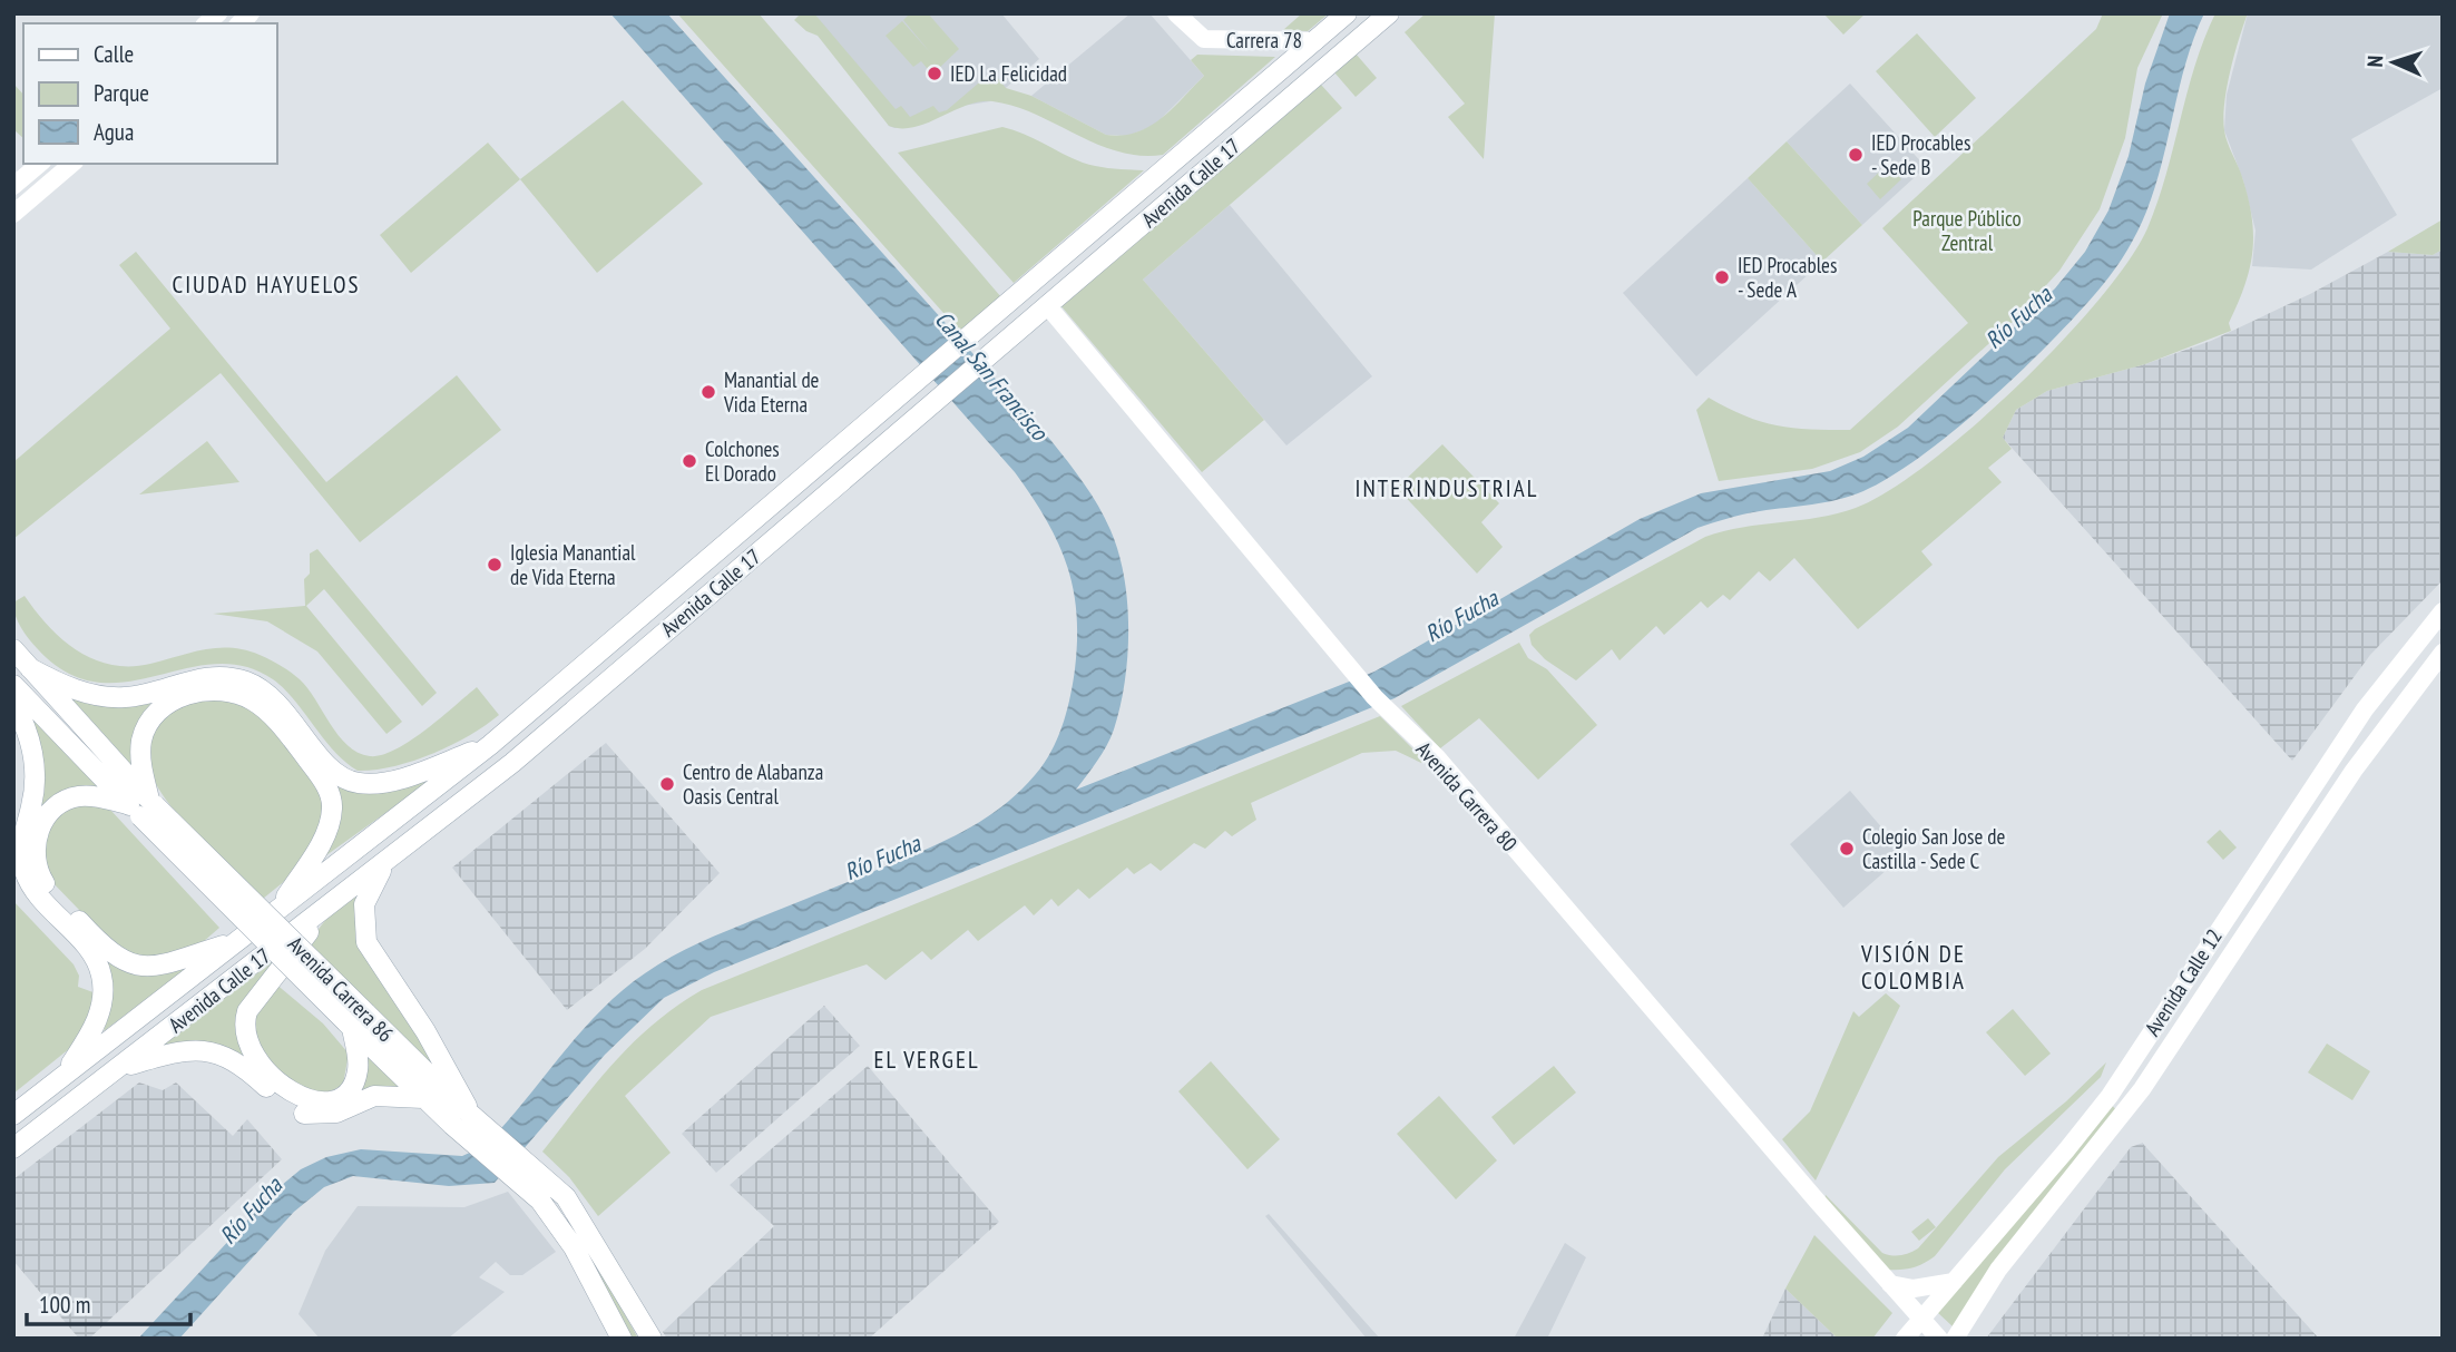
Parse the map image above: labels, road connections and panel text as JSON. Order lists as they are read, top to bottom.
{
  "streets": {
    "main road": ["Avenida Calle 17", "Avenida Carrera 86"],
    "street": ["Carrera 78", "Avenida Carrera 80", "Avenida Calle 12"]
  },
  "crossings": [
    ["Carrera 78", "Avenida Calle 17"],
    ["Avenida Calle 17", "Avenida Carrera 80"],
    ["Avenida Carrera 80", "Avenida Calle 12"]
  ],
  "districts": [
    "CIUDAD HAYUELOS",
    "INTERINDUSTRIAL",
    "VISIÓN DE COLOMBIA",
    "EL VERGEL"
  ],
  "water": ["Río Fucha", "Canal San Francisco"],
  "parks": ["Parque Público Zentral"],
  "places": [
    "IED La Felicidad",
    "IED Procables - Sede B",
    "IED Procables - Sede A",
    "Manantial de Vida Eterna",
    "Colchones El Dorado",
    "Iglesia Manantial de Vida Eterna",
    "Centro de Alabanza Oasis Central",
    "Colegio San Jose de Castilla - Sede C"
  ],
  "legend": ["Calle", "Parque", "Agua"],
  "scale_bar": "100 m",
  "north": "left"
}
